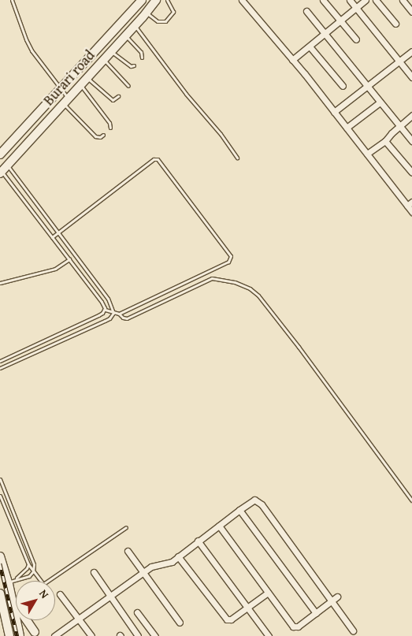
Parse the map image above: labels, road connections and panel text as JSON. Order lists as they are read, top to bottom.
{
  "streets": {
    "main road": ["Burari road"]
  },
  "north": "top right"
}
